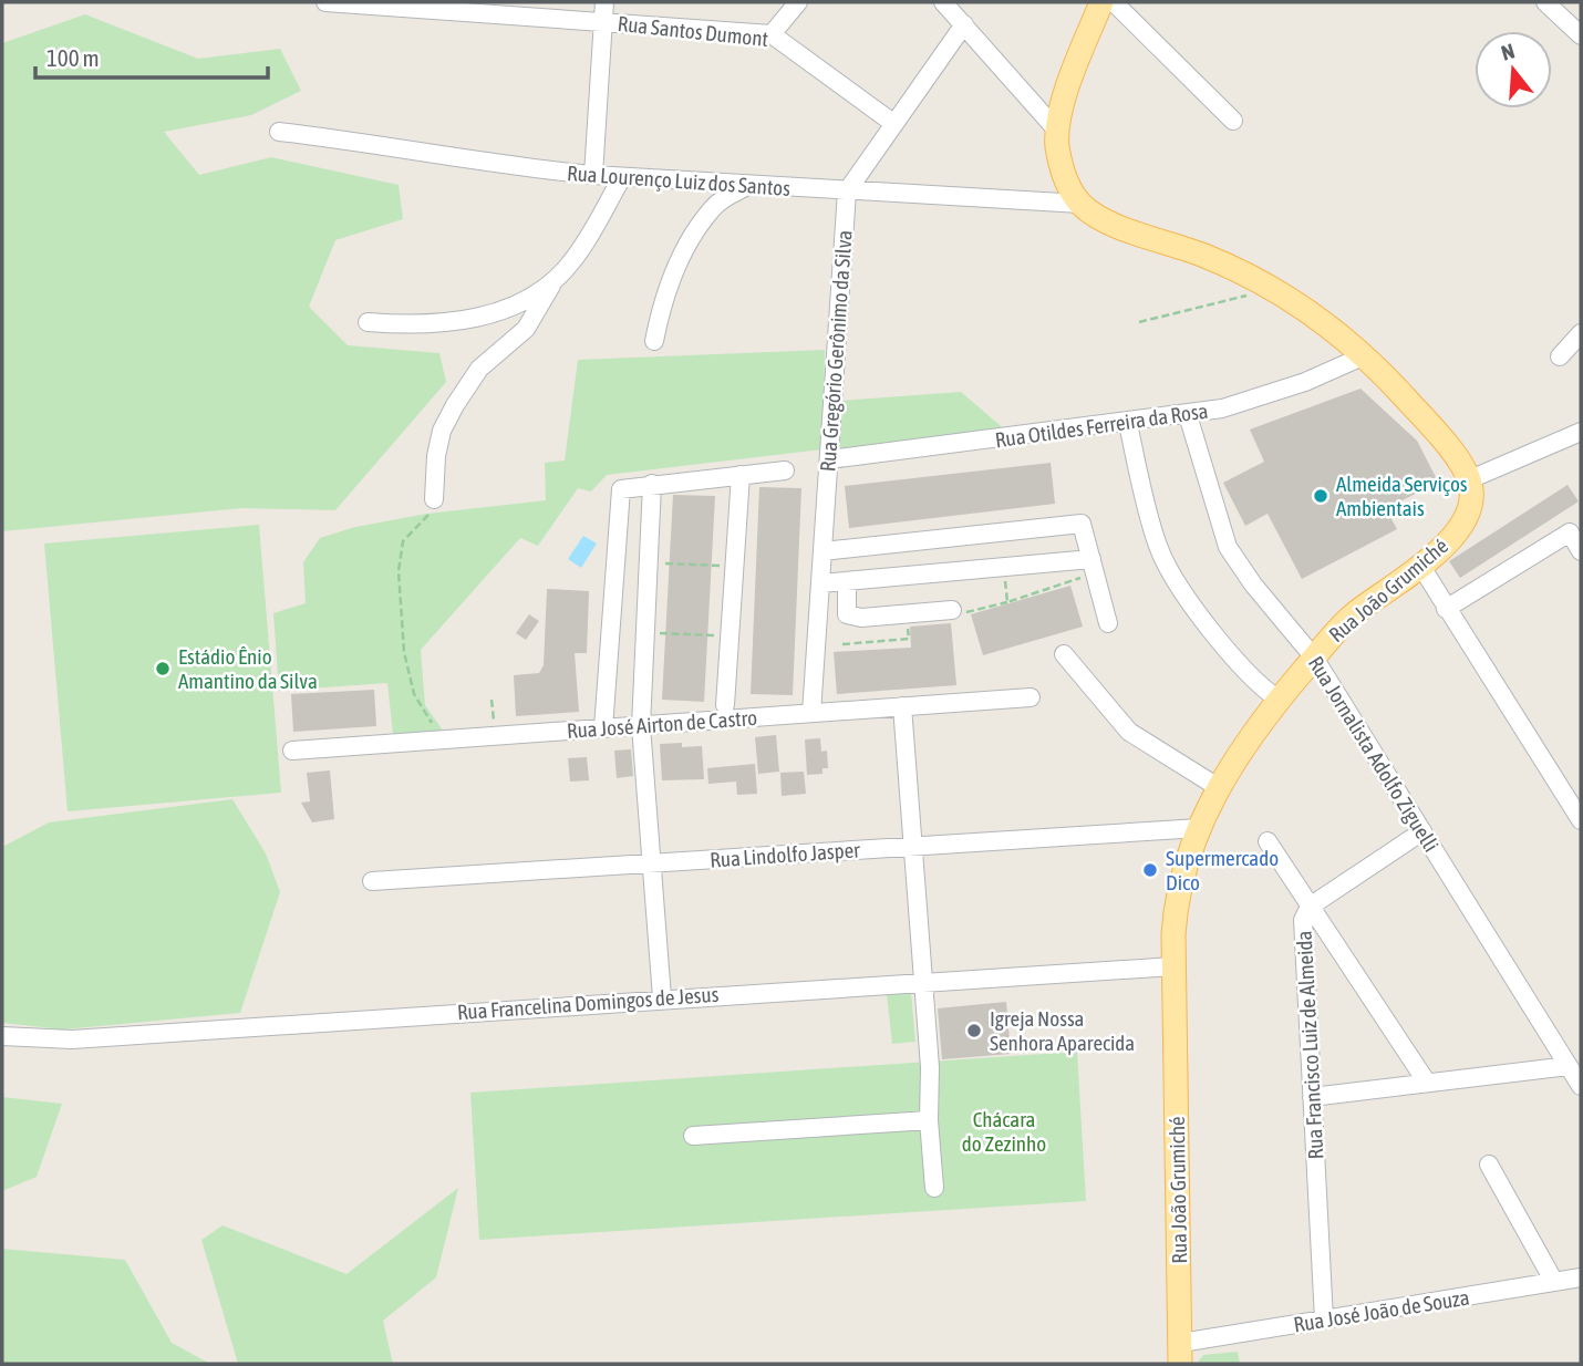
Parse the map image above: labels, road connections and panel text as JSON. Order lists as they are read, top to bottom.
{
  "streets": {
    "main road": ["Rua João Grumiché"],
    "street": [
      "Rua Santos Dumont",
      "Rua Lourenço Luiz dos Santos",
      "Rua Gregório Gerônimo da Silva",
      "Rua Otildes Ferreira da Rosa",
      "Rua José Airton de Castro",
      "Rua Jornalista Adolfo Ziguelli",
      "Rua Lindolfo Jasper",
      "Rua Francelina Domingos de Jesus",
      "Rua Francisco Luiz de Almeida",
      "Rua José João de Souza"
    ]
  },
  "crossings": [
    ["Rua Lourenço Luiz dos Santos", "Rua Gregório Gerônimo da Silva"],
    ["Rua Gregório Gerônimo da Silva", "Rua Otildes Ferreira da Rosa"],
    ["Rua Gregório Gerônimo da Silva", "Rua José Airton de Castro"],
    ["Rua Otildes Ferreira da Rosa", "Rua Jornalista Adolfo Ziguelli"],
    ["Rua João Grumiché", "Rua Jornalista Adolfo Ziguelli"],
    ["Rua João Grumiché", "Rua Lindolfo Jasper"],
    ["Rua João Grumiché", "Rua Francelina Domingos de Jesus"],
    ["Rua João Grumiché", "Rua José João de Souza"],
    ["Rua Jornalista Adolfo Ziguelli", "Rua Francisco Luiz de Almeida"],
    ["Rua Francisco Luiz de Almeida", "Rua José João de Souza"]
  ],
  "parks": ["Chácara do Zezinho"],
  "places": [
    "Almeida Serviços Ambientais",
    "Estádio Ênio Amantino da Silva",
    "Supermercado Dico",
    "Igreja Nossa Senhora Aparecida"
  ],
  "scale_bar": "100 m",
  "north": "top"
}
